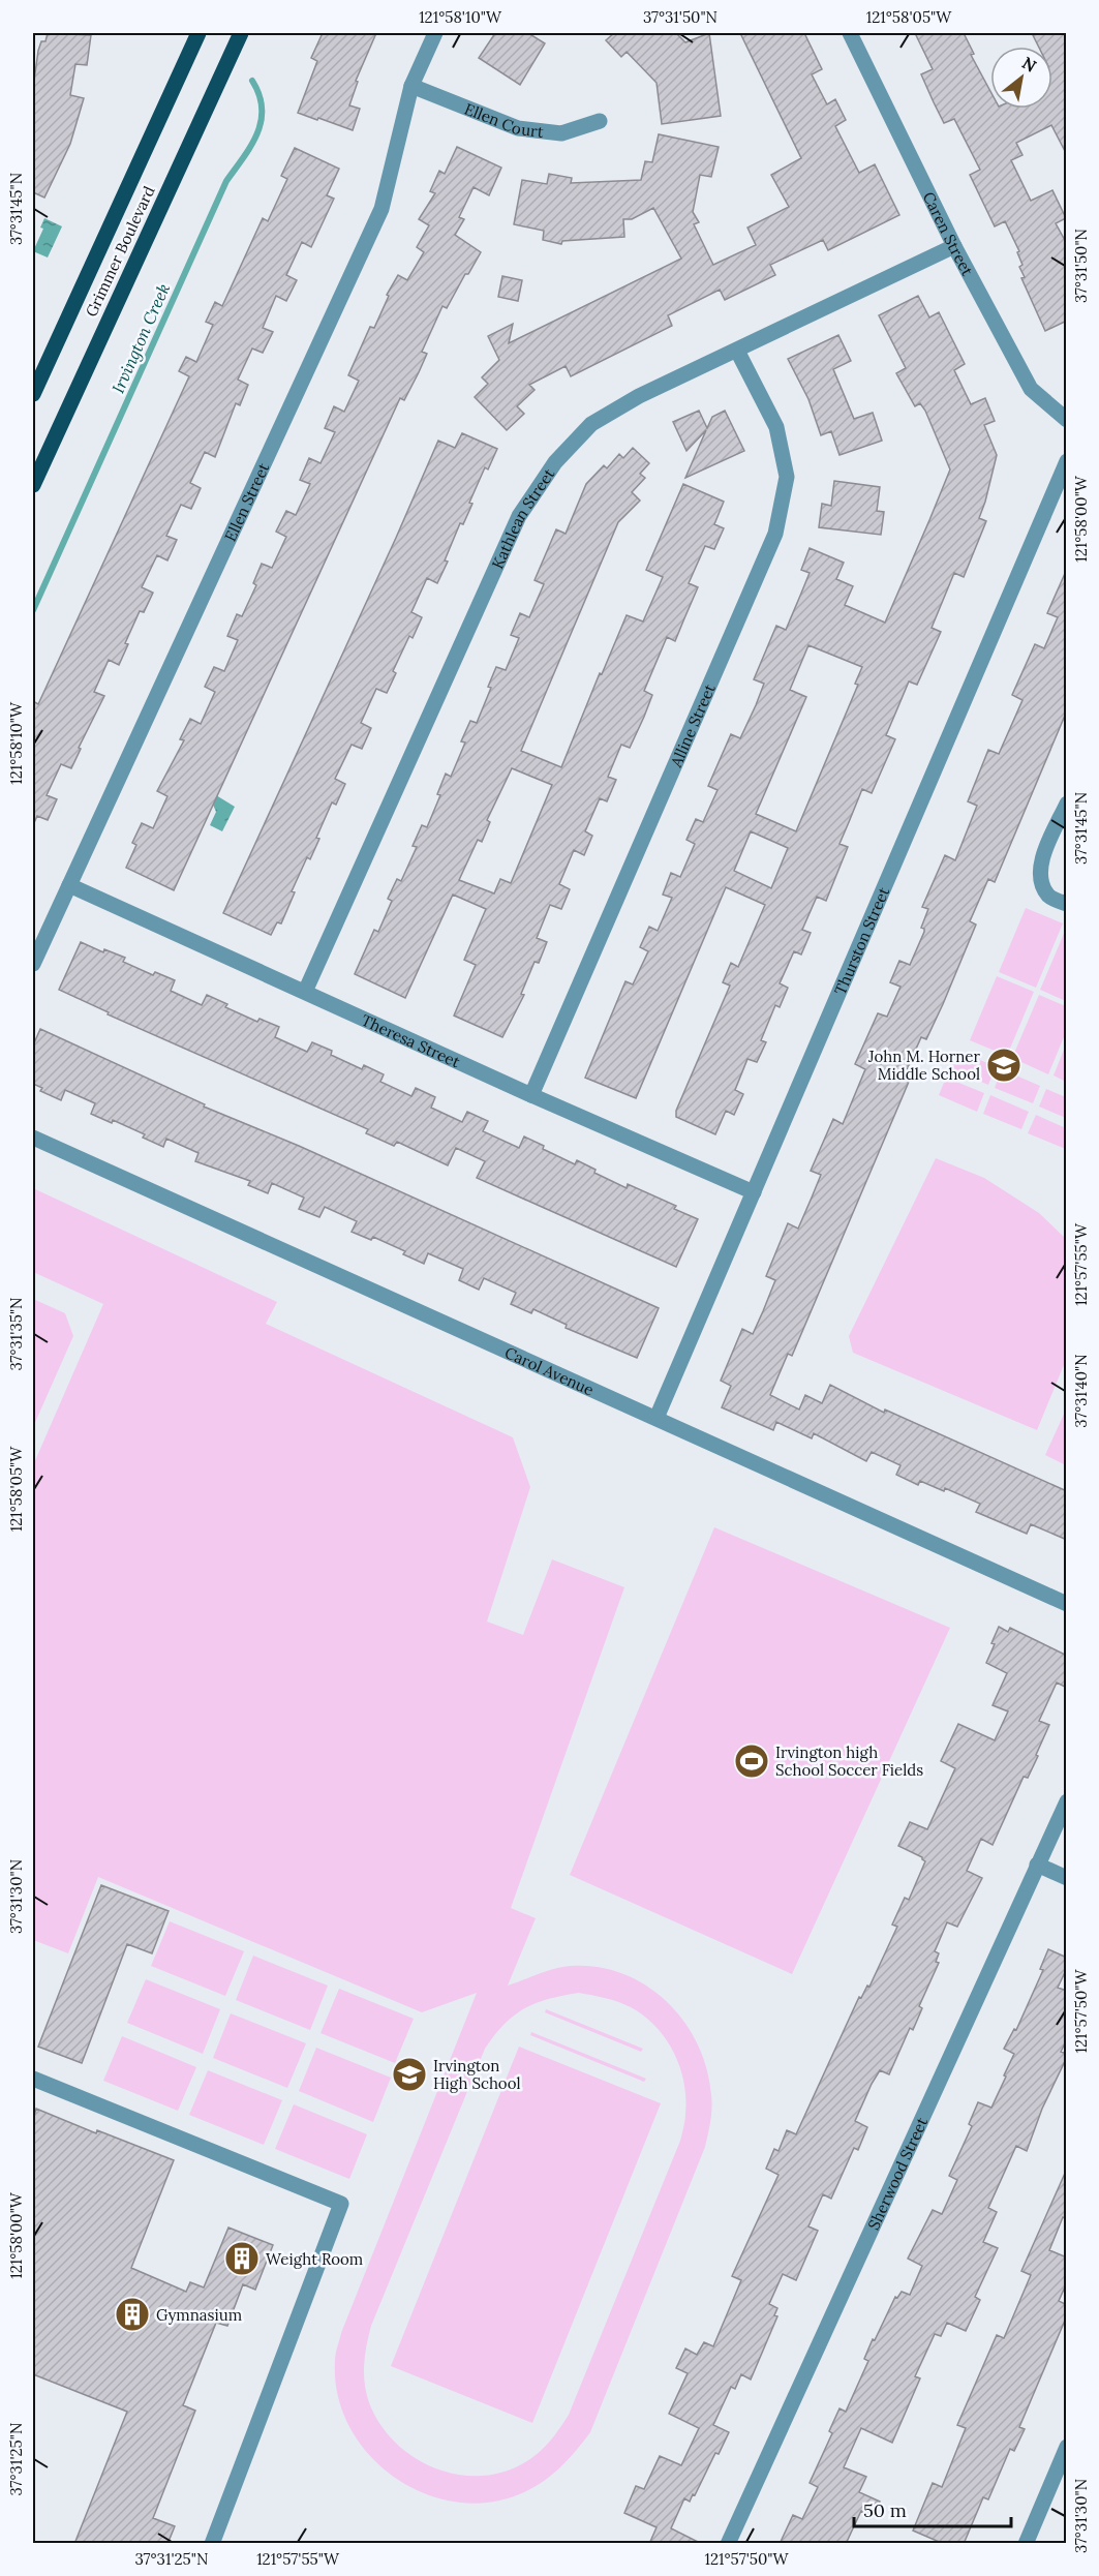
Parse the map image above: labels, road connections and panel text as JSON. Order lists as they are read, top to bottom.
{
  "streets": {
    "main road": ["Grimmer Boulevard"],
    "street": [
      "Ellen Court",
      "Caren Street",
      "Ellen Street",
      "Kathlean Street",
      "Alline Street",
      "Thurston Street",
      "Theresa Street",
      "Carol Avenue",
      "Sherwood Street"
    ]
  },
  "crossings": [
    ["Ellen Court", "Ellen Street"],
    ["Caren Street", "Kathlean Street"],
    ["Ellen Street", "Theresa Street"],
    ["Kathlean Street", "Alline Street"],
    ["Kathlean Street", "Theresa Street"],
    ["Alline Street", "Theresa Street"],
    ["Thurston Street", "Theresa Street"],
    ["Thurston Street", "Carol Avenue"]
  ],
  "water": ["Irvington Creek"],
  "places": {
    "school or university": ["John M. Horner Middle School", "Irvington High School"],
    "sports": ["Irvington high School Soccer Fields"],
    "building": ["Weight Room", "Gymnasium"]
  },
  "scale_bar": "50 m",
  "north": "top right",
  "coordinates": [
    "121°58'10\"W",
    "37°31'50\"N",
    "121°58'05\"W",
    "37°31'45\"N",
    "121°58'00\"W",
    "121°57'55\"W",
    "37°31'35\"N",
    "37°31'40\"N",
    "37°31'30\"N",
    "121°57'50\"W",
    "37°31'25\"N"
  ]
}
